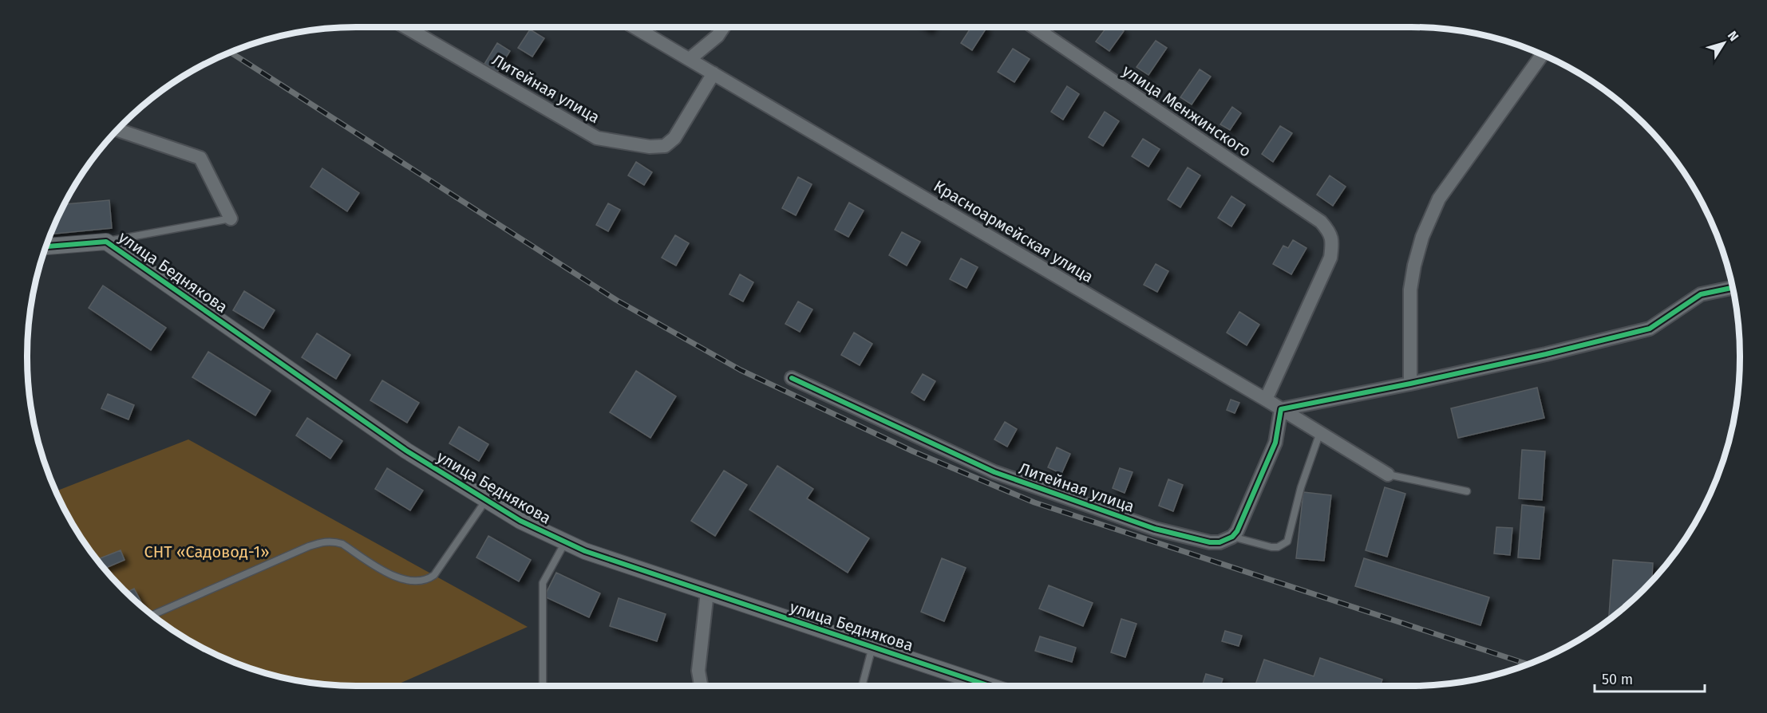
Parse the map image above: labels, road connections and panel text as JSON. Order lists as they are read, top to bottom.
{
  "streets": {
    "street": [
      "Литейная улица",
      "улица Менжинского",
      "Красноармейская улица",
      "улица Беднякова"
    ]
  },
  "crossings": [
    ["Литейная улица", "Красноармейская улица"],
    ["улица Менжинского", "Красноармейская улица"]
  ],
  "parks": ["СНТ «Садовод-1»"],
  "scale_bar": "50 m",
  "north": "top right"
}
